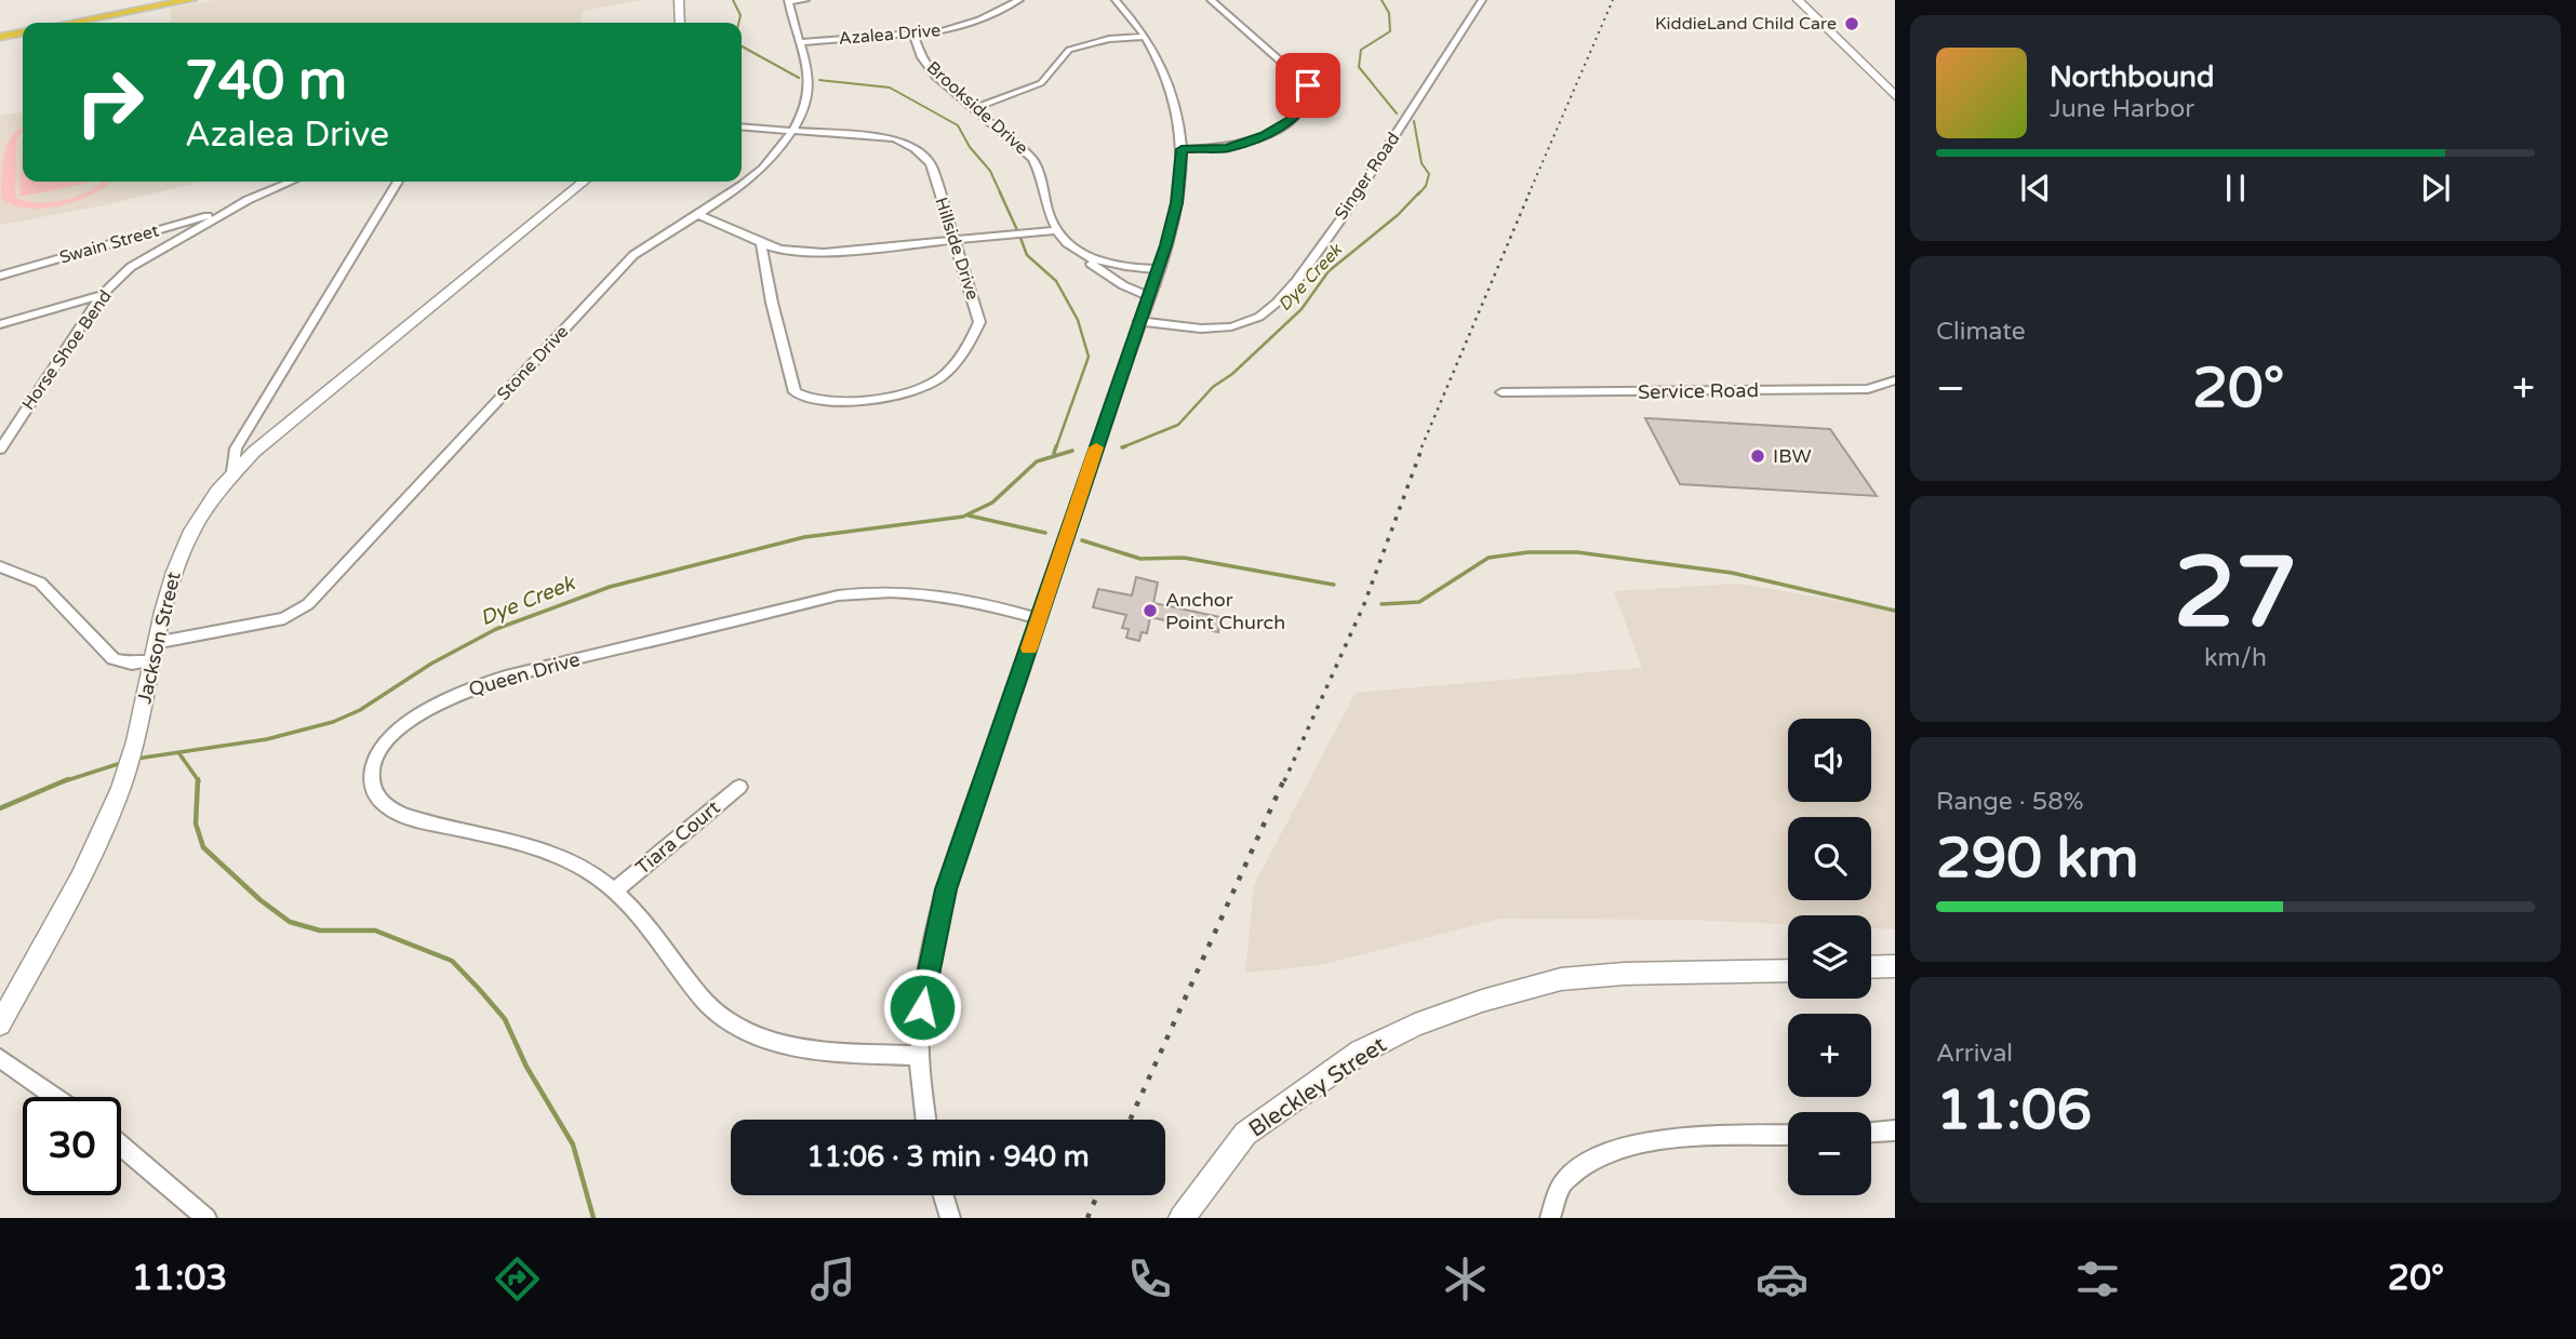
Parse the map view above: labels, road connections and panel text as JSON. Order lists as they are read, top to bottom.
{
  "streets": {
    "street": [
      "Azalea Drive",
      "Brookside Drive",
      "Singer Road",
      "Swain Street",
      "Hillside Drive",
      "Horse Shoe Bend",
      "Stone Drive",
      "Service Road",
      "Jackson Street",
      "Queen Drive",
      "Tiara Court",
      "Bleckley Street"
    ]
  },
  "crossings": [
    ["Azalea Drive", "Brookside Drive"],
    ["Azalea Drive", "Stone Drive"],
    ["Swain Street", "Horse Shoe Bend"],
    ["Hillside Drive", "Stone Drive"],
    ["Stone Drive", "Jackson Street"],
    ["Queen Drive", "Tiara Court"]
  ],
  "water": ["Dye Creek"],
  "places": ["KiddieLand Child Care", "IBW", "Anchor Point Church"],
  "page": {
    "turn": ["740 m", "Azalea Drive"],
    "song": ["Northbound", "June Harbor"],
    "tile": [
      "Climate",
      ["27", "km/h"],
      ["Range · 58%", "290 km"],
      ["Arrival", "11:06"]
    ],
    "heat": ["−", "20°", "+"],
    "map_buttons": ["+", "−"],
    "limit": "30",
    "trip": "11:06 · 3 min · 940 m",
    "tabs": ["11:03", "20°"]
  }
}
